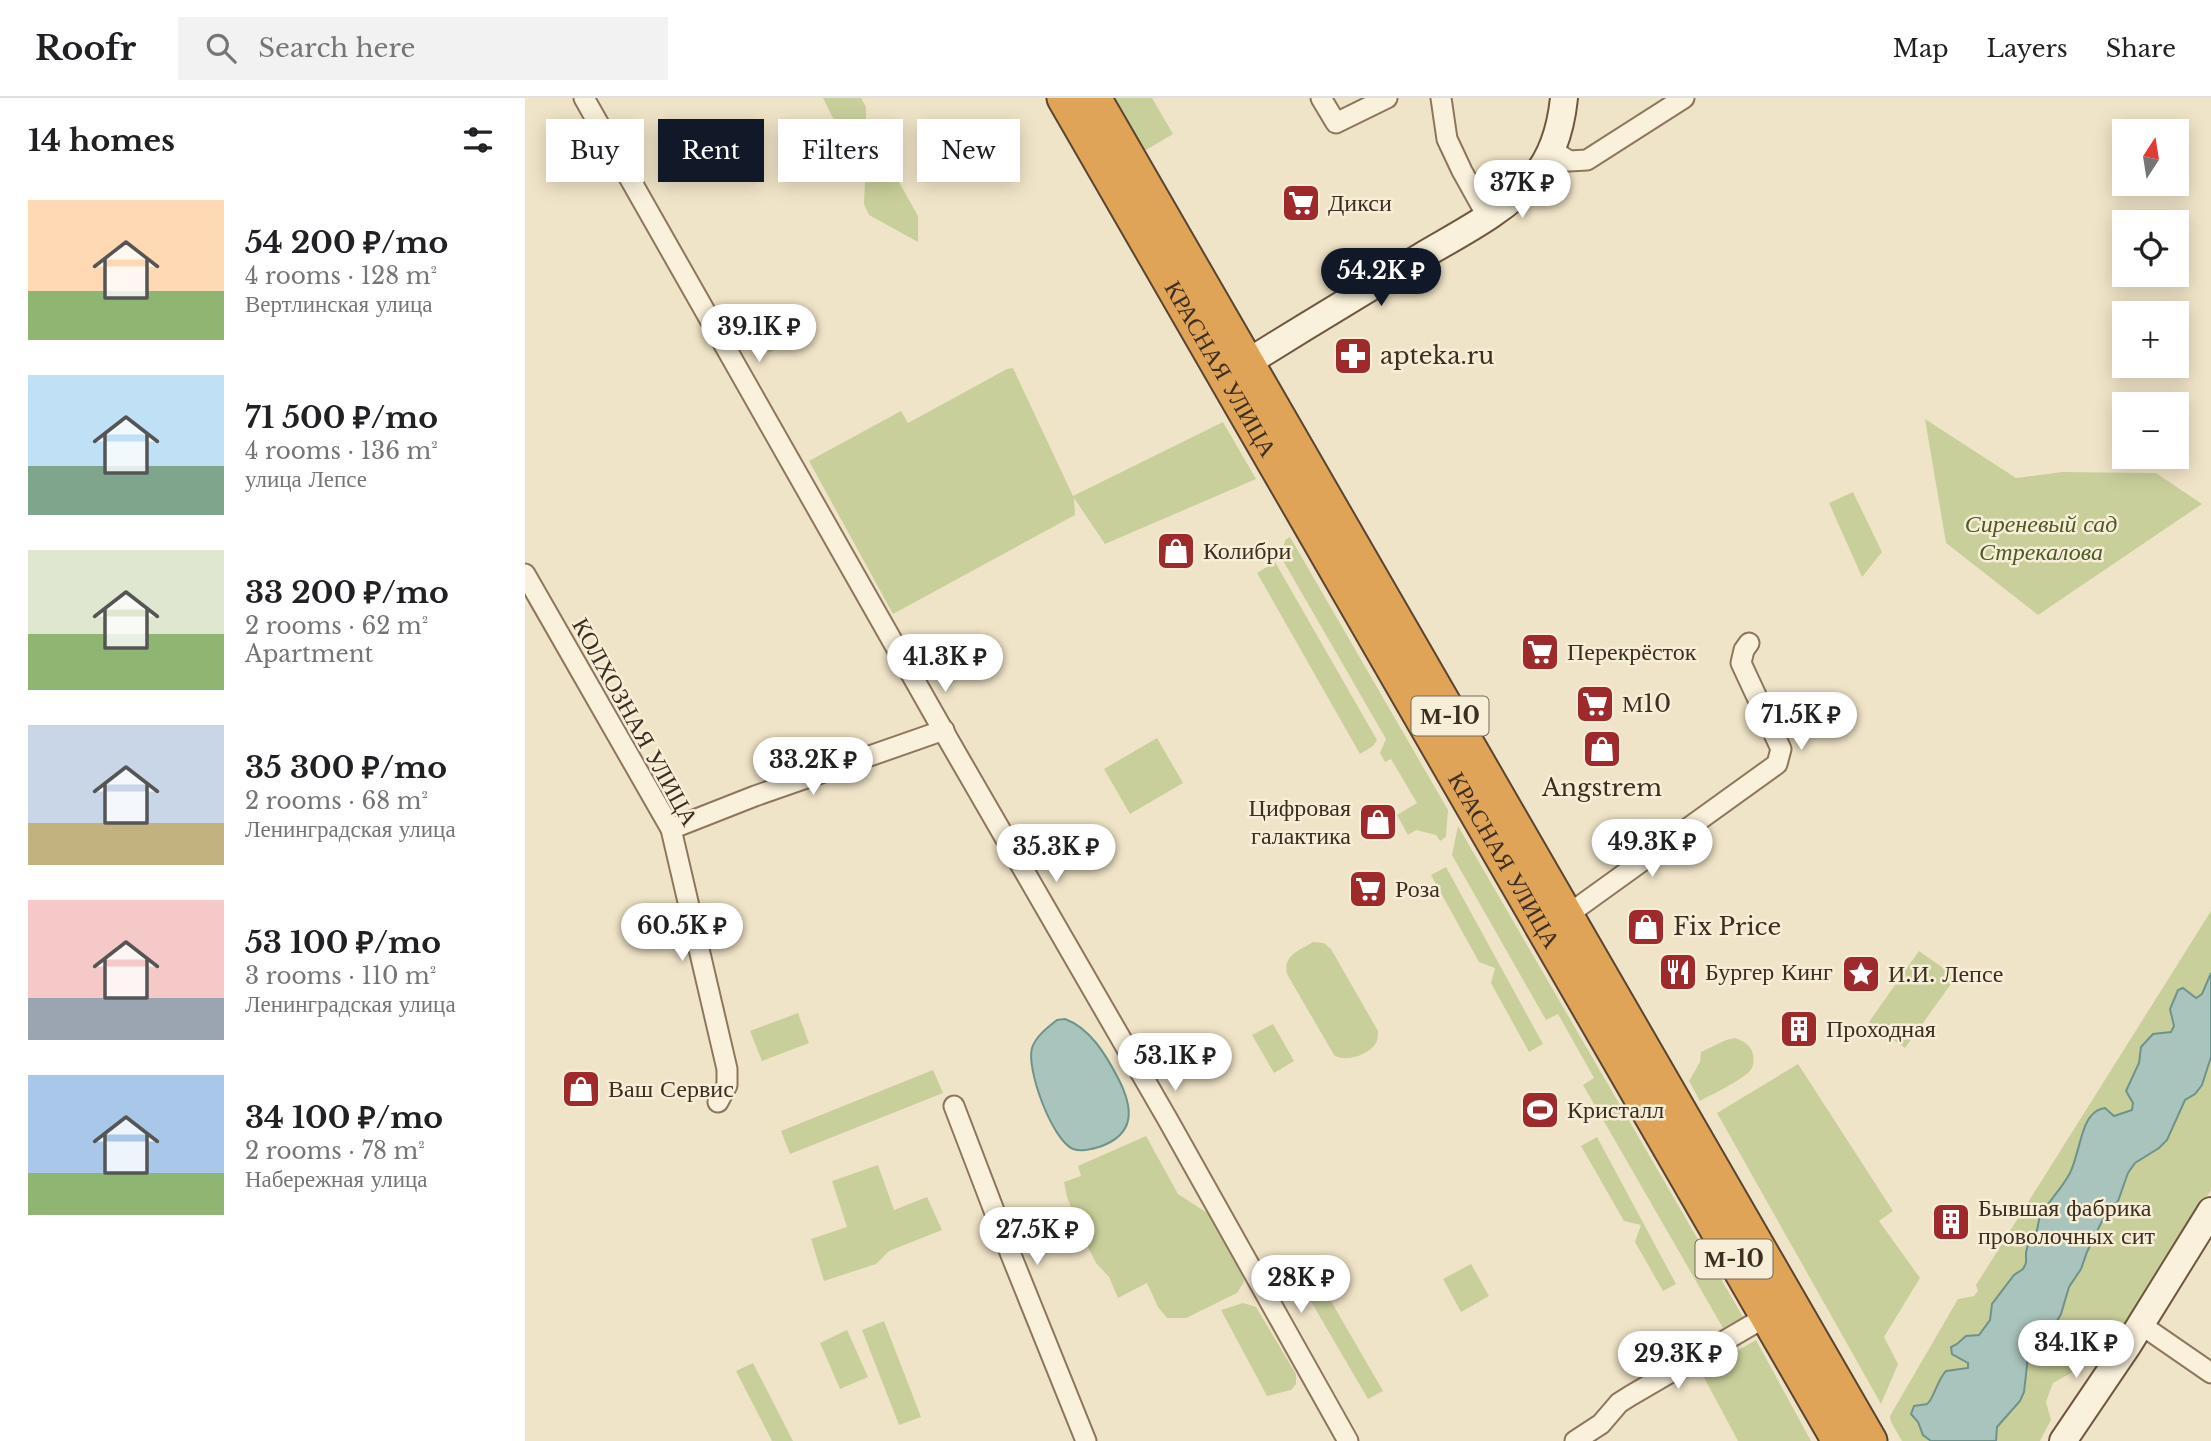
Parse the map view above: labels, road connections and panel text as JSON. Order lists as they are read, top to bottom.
{
  "streets": {
    "highway": ["КРАСНАЯ УЛИЦА", "М-10"],
    "street": ["КОЛХОЗНАЯ УЛИЦА"]
  },
  "parks": ["Сиреневый сад Стрекалова"],
  "places": {
    "supermarket": [
      "Дикси",
      "Перекрёсток",
      "М10",
      "Роза"
    ],
    "pharmacy": ["apteka.ru"],
    "shop": [
      "Колибри",
      "Angstrem",
      "Цифровая галактика",
      "Fix Price",
      "Ваш Сервис"
    ],
    "restaurant": ["Бургер Кинг"],
    "place": ["И.И. Лепсе"],
    "building": ["Проходная", "Бывшая фабрика проволочных сит"],
    "sports": ["Кристалл"]
  },
  "north": "top",
  "page": {
    "header": "Roofr",
    "search": "Search here",
    "nav": ["Map", "Layers", "Share"],
    "heading": "14 homes",
    "map_buttons": ["+", "−"],
    "chip": [
      "Buy",
      "Rent",
      "Filters",
      "New"
    ],
    "price": [
      "37K ₽",
      "54.2K ₽",
      "39.1K ₽",
      "41.3K ₽",
      "71.5K ₽",
      "33.2K ₽",
      "49.3K ₽",
      "35.3K ₽",
      "60.5K ₽",
      "53.1K ₽",
      "27.5K ₽",
      "28K ₽",
      "34.1K ₽",
      "29.3K ₽"
    ],
    "list": [
      {
        "name": "54 200 ₽/mo",
        "note": "4 rooms · 128 m² · Вертлинская улица"
      },
      {
        "name": "71 500 ₽/mo",
        "note": "4 rooms · 136 m² · улица Лепсе"
      },
      {
        "name": "33 200 ₽/mo",
        "note": "2 rooms · 62 m² · Apartment"
      },
      {
        "name": "35 300 ₽/mo",
        "note": "2 rooms · 68 m² · Ленинградская улица"
      },
      {
        "name": "53 100 ₽/mo",
        "note": "3 rooms · 110 m² · Ленинградская улица"
      },
      {
        "name": "34 100 ₽/mo",
        "note": "2 rooms · 78 m² · Набережная улица"
      }
    ]
  }
}
